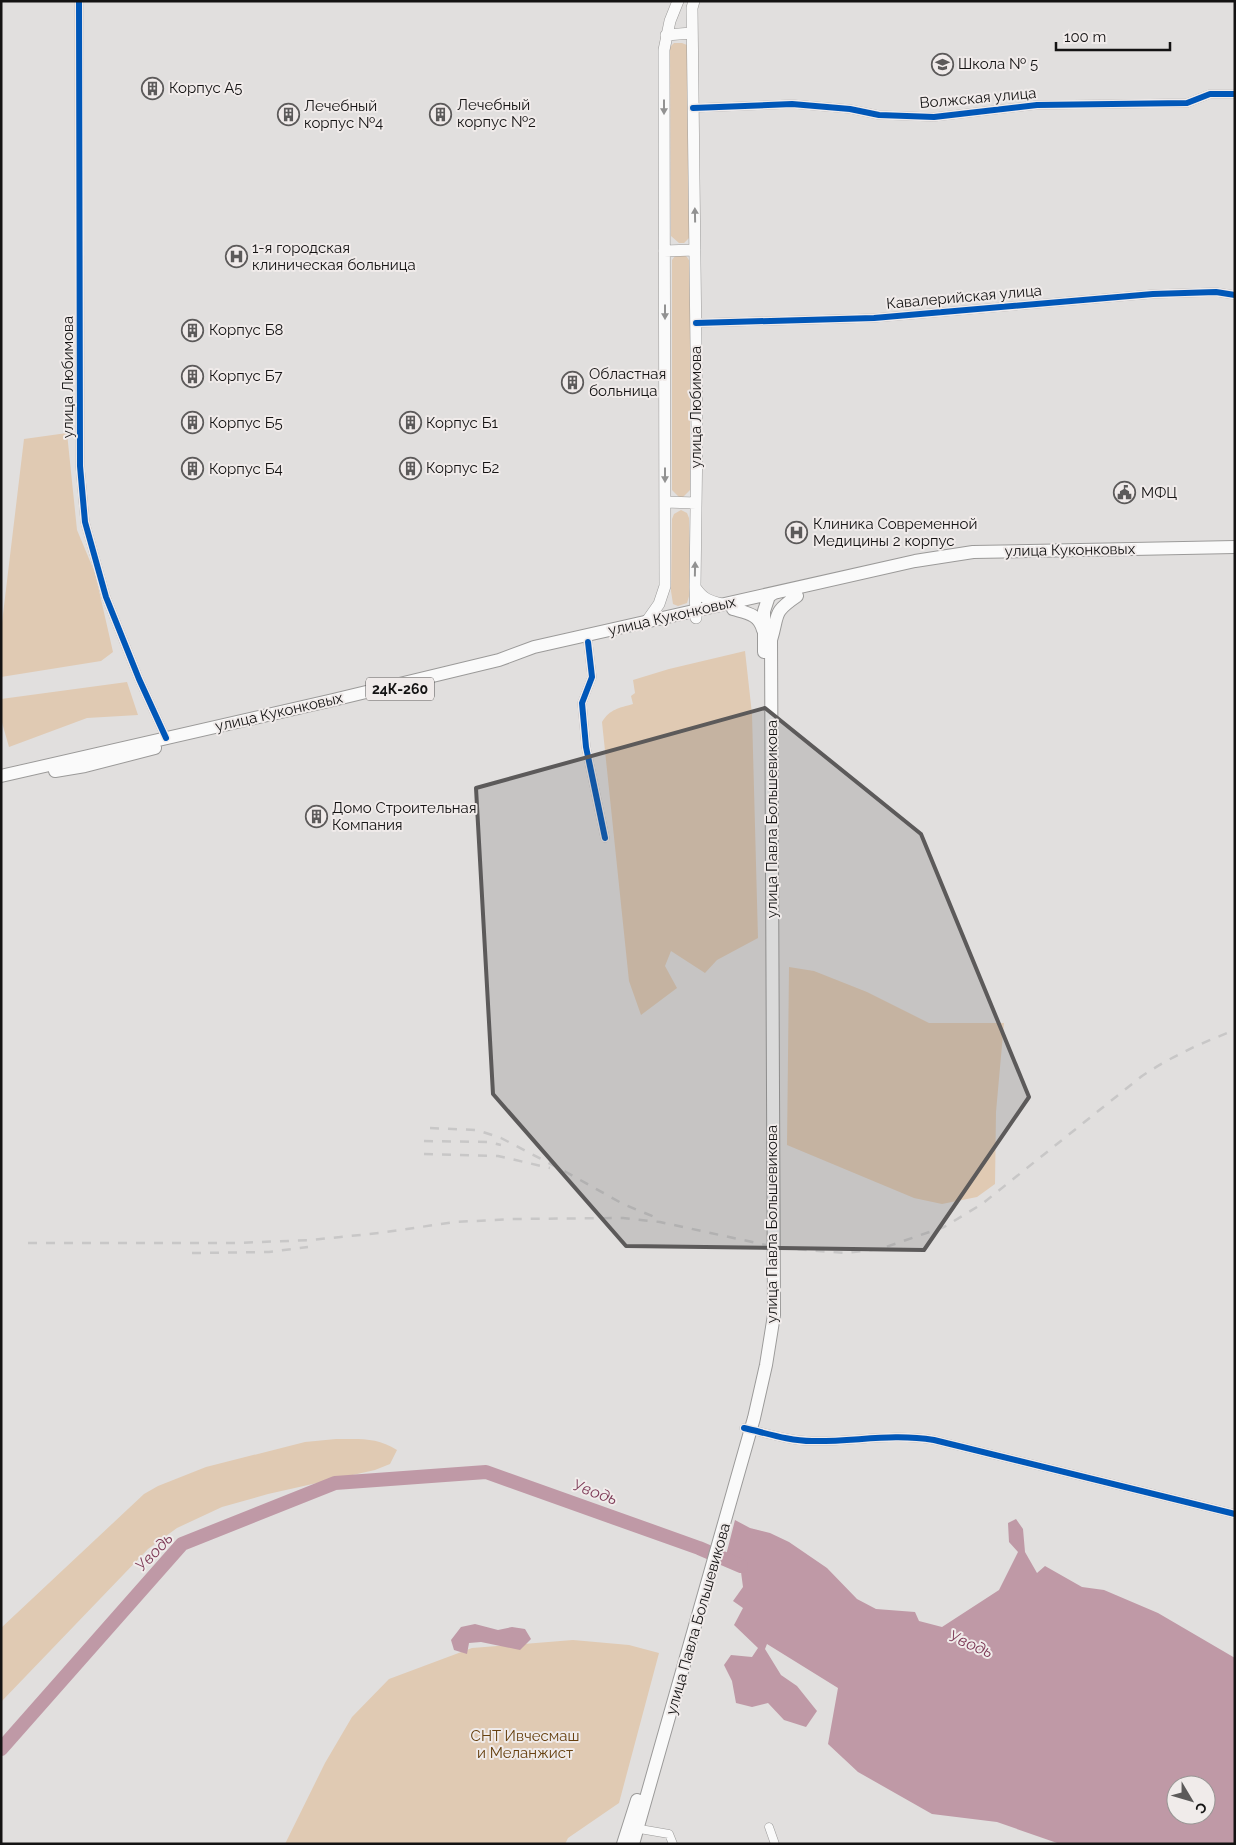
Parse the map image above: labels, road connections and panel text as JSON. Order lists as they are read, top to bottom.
{
  "streets": {
    "main road": [
      "улица Любимова",
      "улица Куконковых",
      "24К-260",
      "улица Павла Большевикова"
    ],
    "street": ["Волжская улица", "Кавалерийская улица"]
  },
  "crossings": [
    ["Волжская улица", "улица Любимова"],
    ["Кавалерийская улица", "улица Любимова"],
    ["улица Любимова", "улица Куконковых"],
    ["улица Куконковых", "улица Павла Большевикова"]
  ],
  "water": ["Уводь"],
  "parks": ["СНТ Ивчесмаш и Меланжист"],
  "places": {
    "school or university": ["Школа № 5"],
    "building": [
      "Корпус А5",
      "Лечебный корпус №2",
      "Лечебный корпус №4",
      "Корпус Б8",
      "Корпус Б7",
      "Областная больница",
      "Корпус Б5",
      "Корпус Б1",
      "Корпус Б2",
      "Корпус Б4",
      "Домо Строительная Компания"
    ],
    "hospital": ["1-я городская клиническая больница", "Клиника Современной Медицины 2 корпус"],
    "public building": ["МФЦ"]
  },
  "scale_bar": "100 m",
  "north": "bottom right"
}
